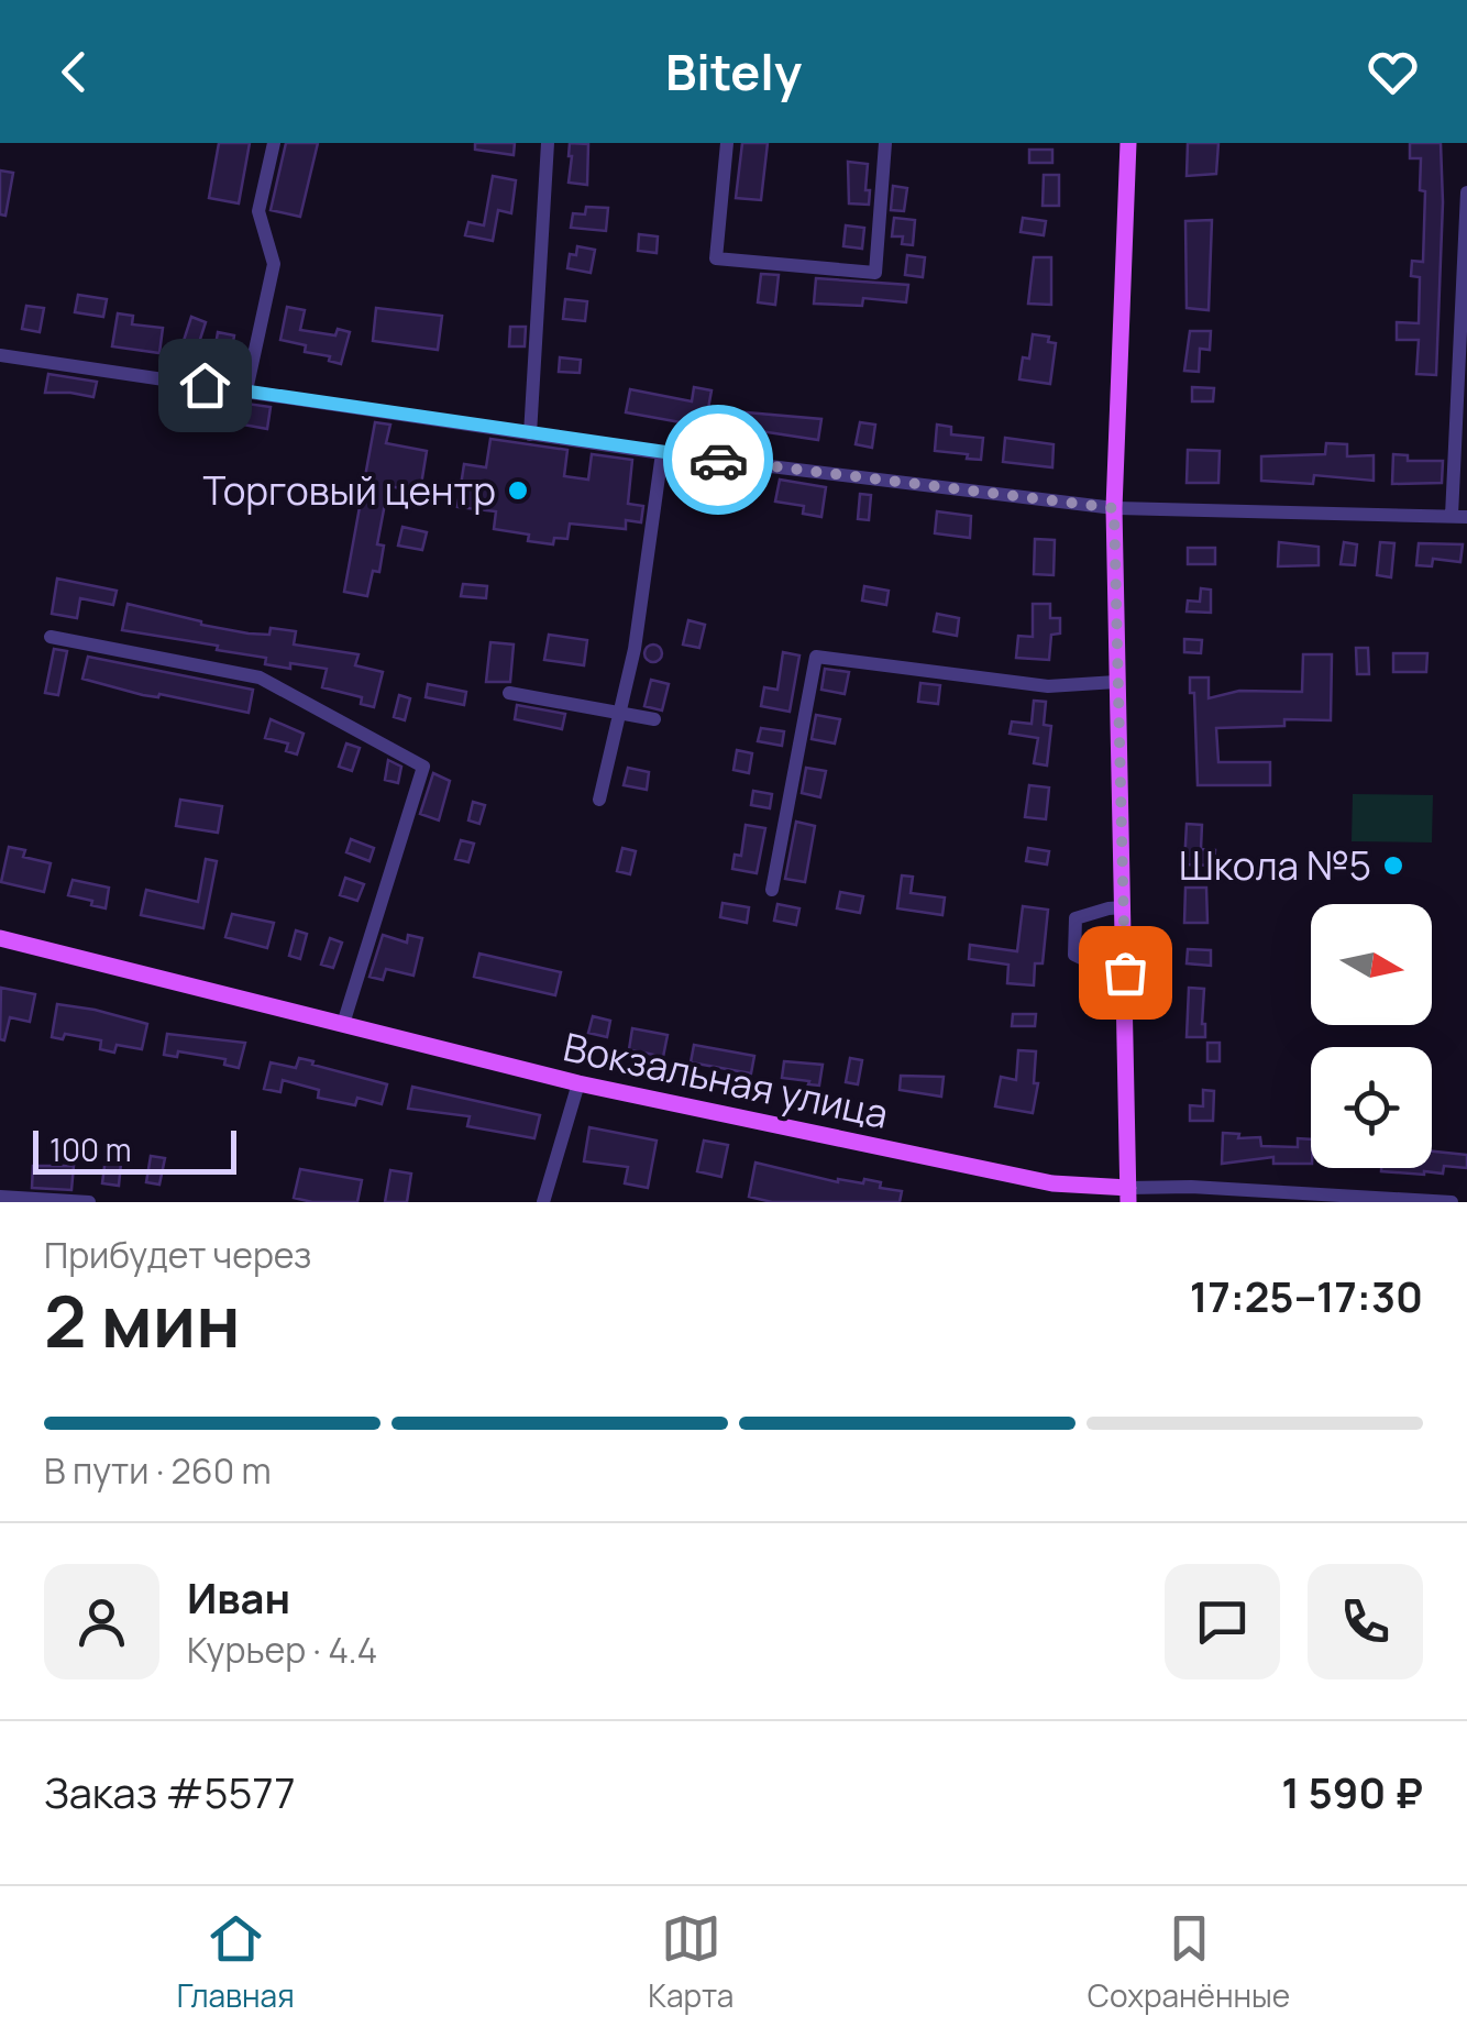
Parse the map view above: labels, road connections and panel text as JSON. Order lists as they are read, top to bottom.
{
  "streets": {
    "main road": ["Вокзальная улица"]
  },
  "places": ["Торговый центр", "Школа №5"],
  "scale_bar": "100 m",
  "north": "right",
  "page": {
    "header": "Bitely",
    "scale": "100 m",
    "heading": ["2 мин", "Прибудет через", "17:25–17:30"],
    "panel": [
      "Иван",
      "Курьер · 4.4",
      "Заказ #5577",
      "1 590 ₽"
    ],
    "bar": "В пути · 260 m",
    "tabs": ["Главная", "Карта", "Сохранённые"]
  }
}
